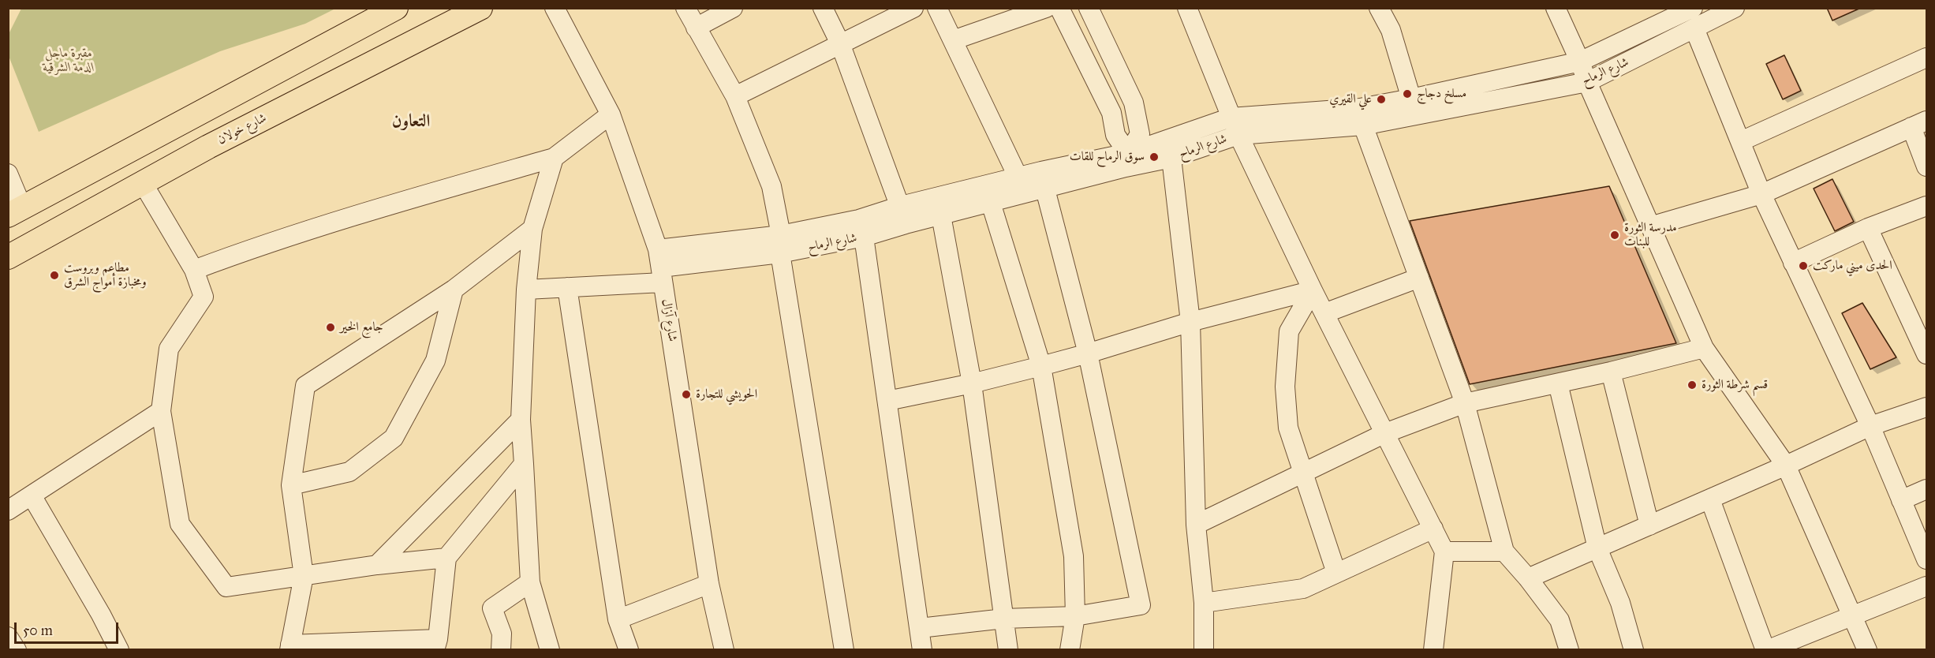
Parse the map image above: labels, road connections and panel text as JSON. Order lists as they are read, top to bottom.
{
  "streets": {
    "main road": ["شارع خولان"],
    "street": ["شارع الرماح", "شارع آزال"]
  },
  "crossings": [
    ["شارع الرماح", "شارع آزال"]
  ],
  "districts": ["التعاون"],
  "parks": ["مقبرة ماجل الدمة الشرقية"],
  "places": [
    "مسلخ دجاج",
    "علي القيري",
    "سوق الرماح للقات",
    "مدرسة الثورة للبنات",
    "الحدى ميني ماركت",
    "مطاعم وبروست ومخبازة أمواج الشرق",
    "جامع الخير",
    "قسم شرطة الثورة",
    "الحويشي للتجارة"
  ],
  "scale_bar": "50 m"
}
